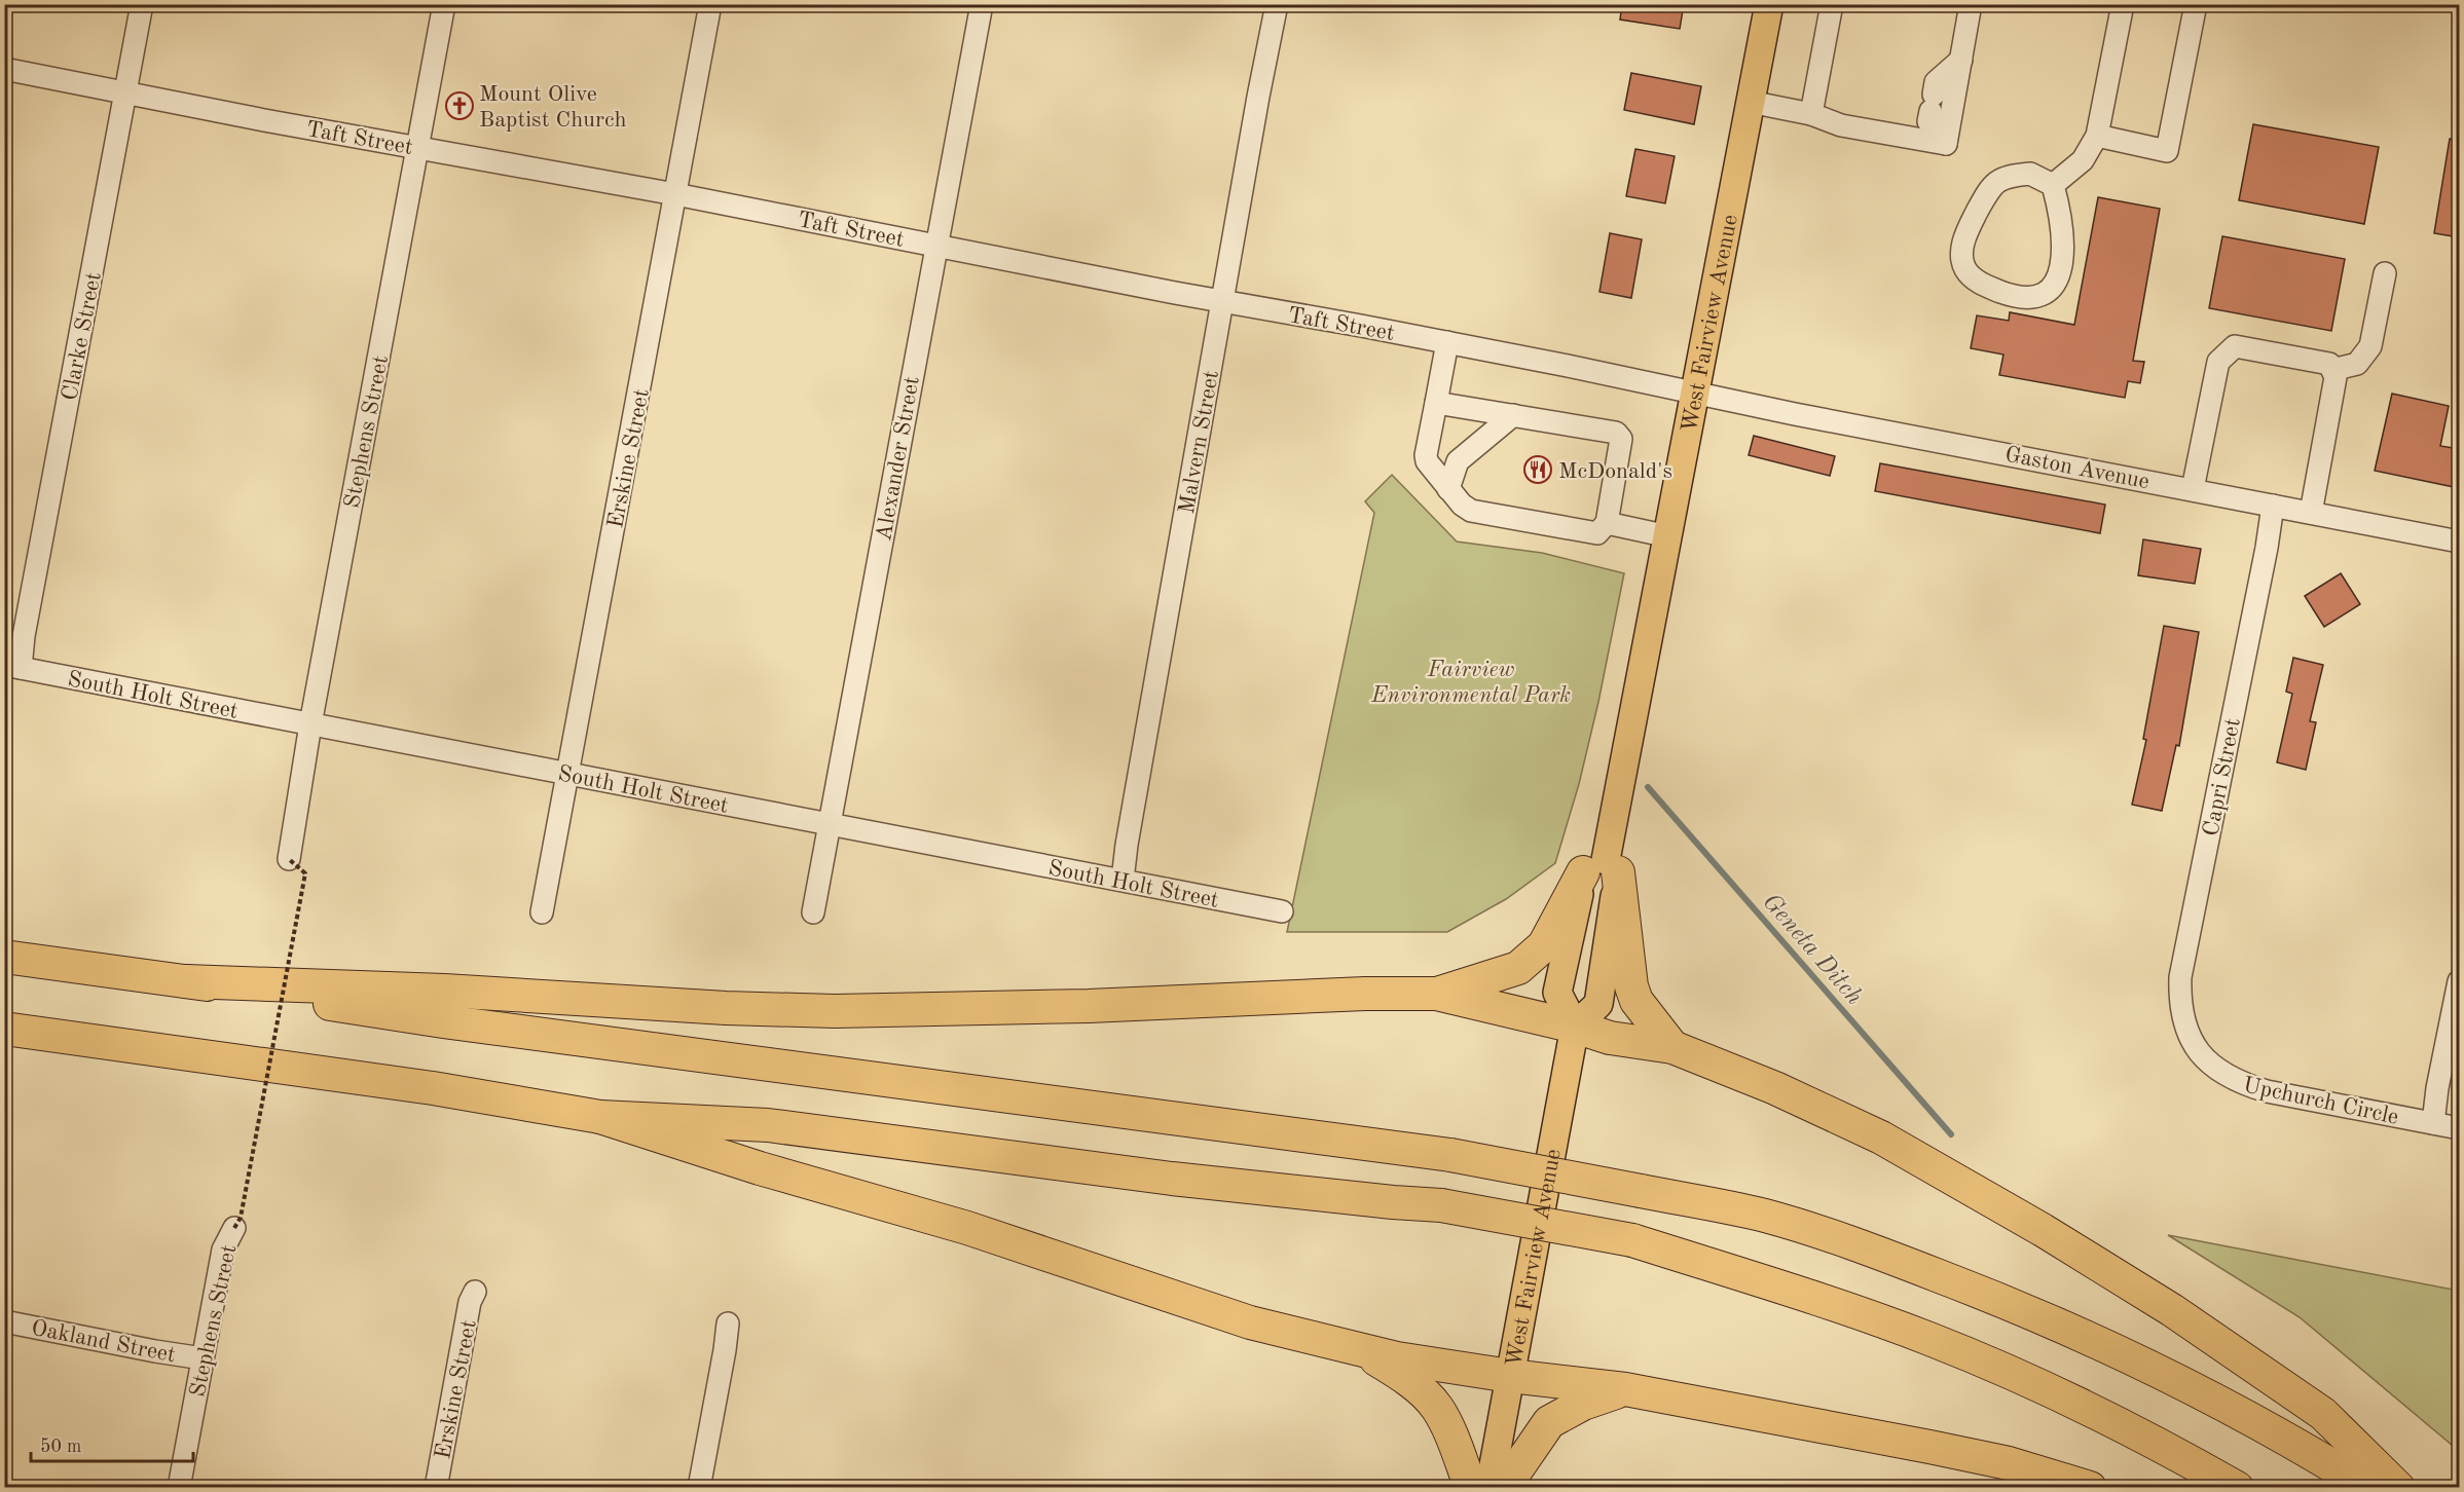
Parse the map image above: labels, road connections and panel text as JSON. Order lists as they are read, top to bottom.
{
  "streets": {
    "main road": ["West Fairview Avenue"],
    "street": [
      "Taft Street",
      "Clarke Street",
      "Stephens Street",
      "Malvern Street",
      "Erskine Street",
      "Alexander Street",
      "Gaston Avenue",
      "South Holt Street",
      "Capri Street",
      "Upchurch Circle",
      "Oakland Street"
    ]
  },
  "crossings": [
    ["Taft Street", "West Fairview Avenue"],
    ["Taft Street", "Clarke Street"],
    ["Taft Street", "Stephens Street"],
    ["Taft Street", "Malvern Street"],
    ["Taft Street", "Erskine Street"],
    ["Taft Street", "Alexander Street"],
    ["Taft Street", "Gaston Avenue"],
    ["West Fairview Avenue", "Gaston Avenue"],
    ["Clarke Street", "South Holt Street"],
    ["Stephens Street", "South Holt Street"],
    ["Stephens Street", "Oakland Street"],
    ["Malvern Street", "South Holt Street"],
    ["Erskine Street", "South Holt Street"],
    ["Alexander Street", "South Holt Street"],
    ["Gaston Avenue", "Capri Street"],
    ["Capri Street", "Upchurch Circle"]
  ],
  "water": ["Geneta Ditch"],
  "parks": ["Fairview Environmental Park"],
  "places": {
    "church": ["Mount Olive Baptist Church"],
    "restaurant": ["McDonald's"]
  },
  "scale_bar": "50 m"
}
